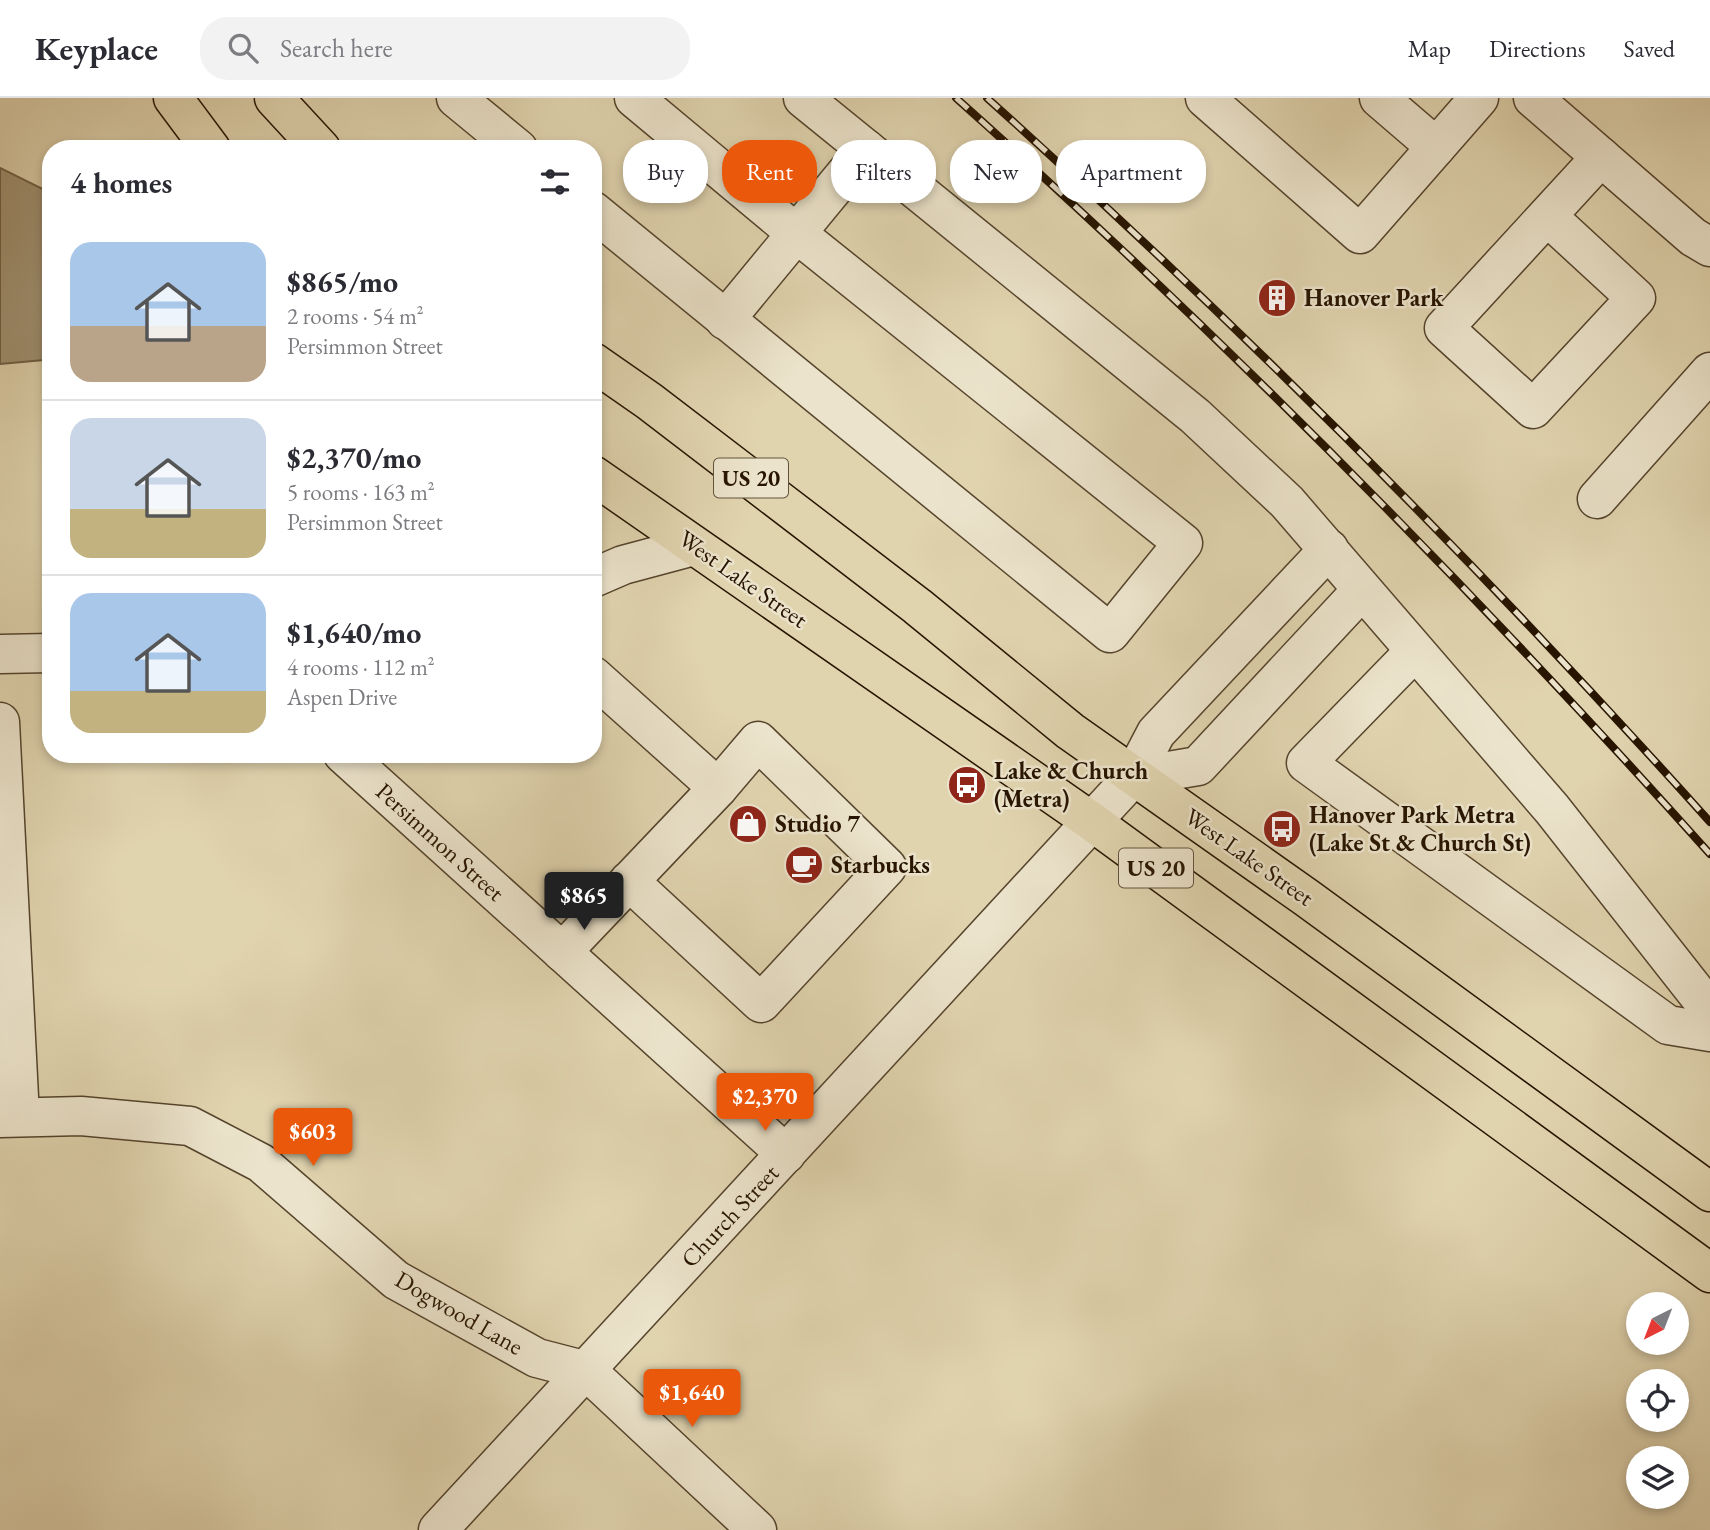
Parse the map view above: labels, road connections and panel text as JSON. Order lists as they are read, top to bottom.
{
  "streets": {
    "highway": ["US 20", "West Lake Street"],
    "street": ["Persimmon Street", "Church Street", "Dogwood Lane"]
  },
  "crossings": [
    ["West Lake Street", "Church Street"],
    ["Persimmon Street", "Church Street"],
    ["Church Street", "Dogwood Lane"]
  ],
  "places": {
    "building": ["Hanover Park"],
    "bus stop": ["Lake & Church (Metra)", "Hanover Park Metra (Lake St & Church St)"],
    "shop": ["Studio 7"],
    "cafe": ["Starbucks"]
  },
  "north": "bottom left",
  "page": {
    "header": "Keyplace",
    "search": "Search here",
    "nav": ["Map", "Directions", "Saved"],
    "chip": [
      "Buy",
      "Rent",
      "Filters",
      "New",
      "Apartment"
    ],
    "heading": "4 homes",
    "list": [
      {
        "name": "$865/mo",
        "note": "2 rooms · 54 m² · Persimmon Street"
      },
      {
        "name": "$2,370/mo",
        "note": "5 rooms · 163 m² · Persimmon Street"
      },
      {
        "name": "$1,640/mo",
        "note": "4 rooms · 112 m² · Aspen Drive"
      }
    ],
    "price": [
      "$865",
      "$2,370",
      "$603",
      "$1,640"
    ]
  }
}
